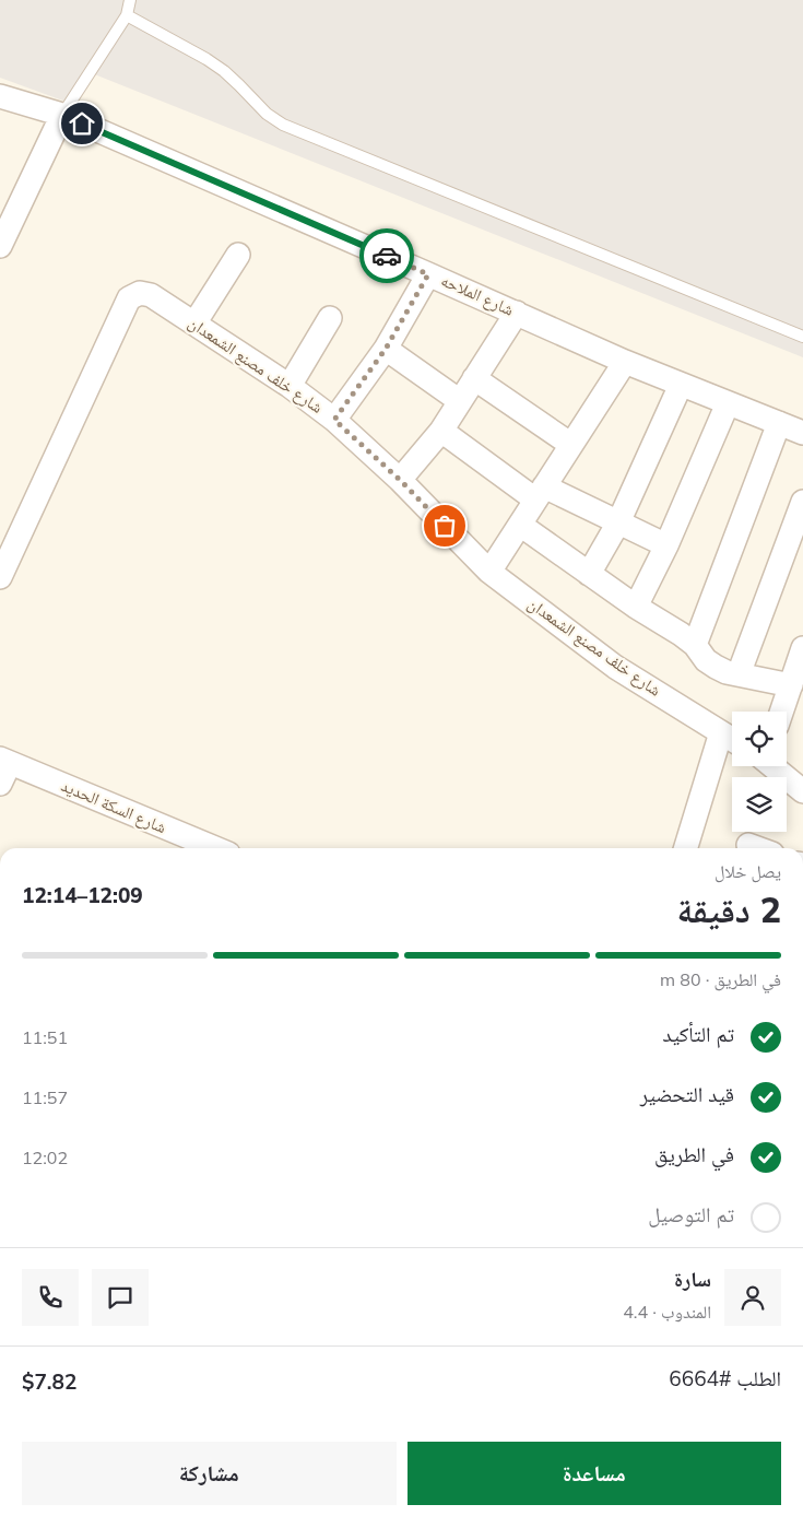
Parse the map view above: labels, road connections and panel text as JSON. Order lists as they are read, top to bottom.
{
  "streets": {
    "street": ["شارع الملاحه", "شارع خلف مصنع الشمعدان", "شارع السكة الحديد"]
  },
  "page": {
    "heading": ["2 دقيقة", "يصل خلال", "12:09–12:14"],
    "panel": [
      "سارة",
      "المندوب · 4.4",
      "الطلب #6664",
      "$7.82"
    ],
    "bar": "في الطريق · 80 m",
    "list": [
      ["تم التأكيد", "11:51"],
      ["قيد التحضير", "11:57"],
      ["في الطريق", "12:02"],
      "تم التوصيل"
    ],
    "buttons": ["مساعدة", "مشاركة"]
  }
}
